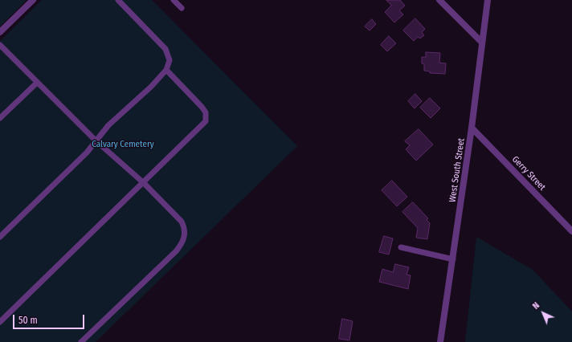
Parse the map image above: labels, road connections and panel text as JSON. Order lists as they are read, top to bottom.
{
  "streets": {
    "street": ["West South Street", "Gerry Street"]
  },
  "crossings": [
    ["West South Street", "Gerry Street"]
  ],
  "parks": ["Calvary Cemetery"],
  "scale_bar": "50 m",
  "north": "top left"
}
